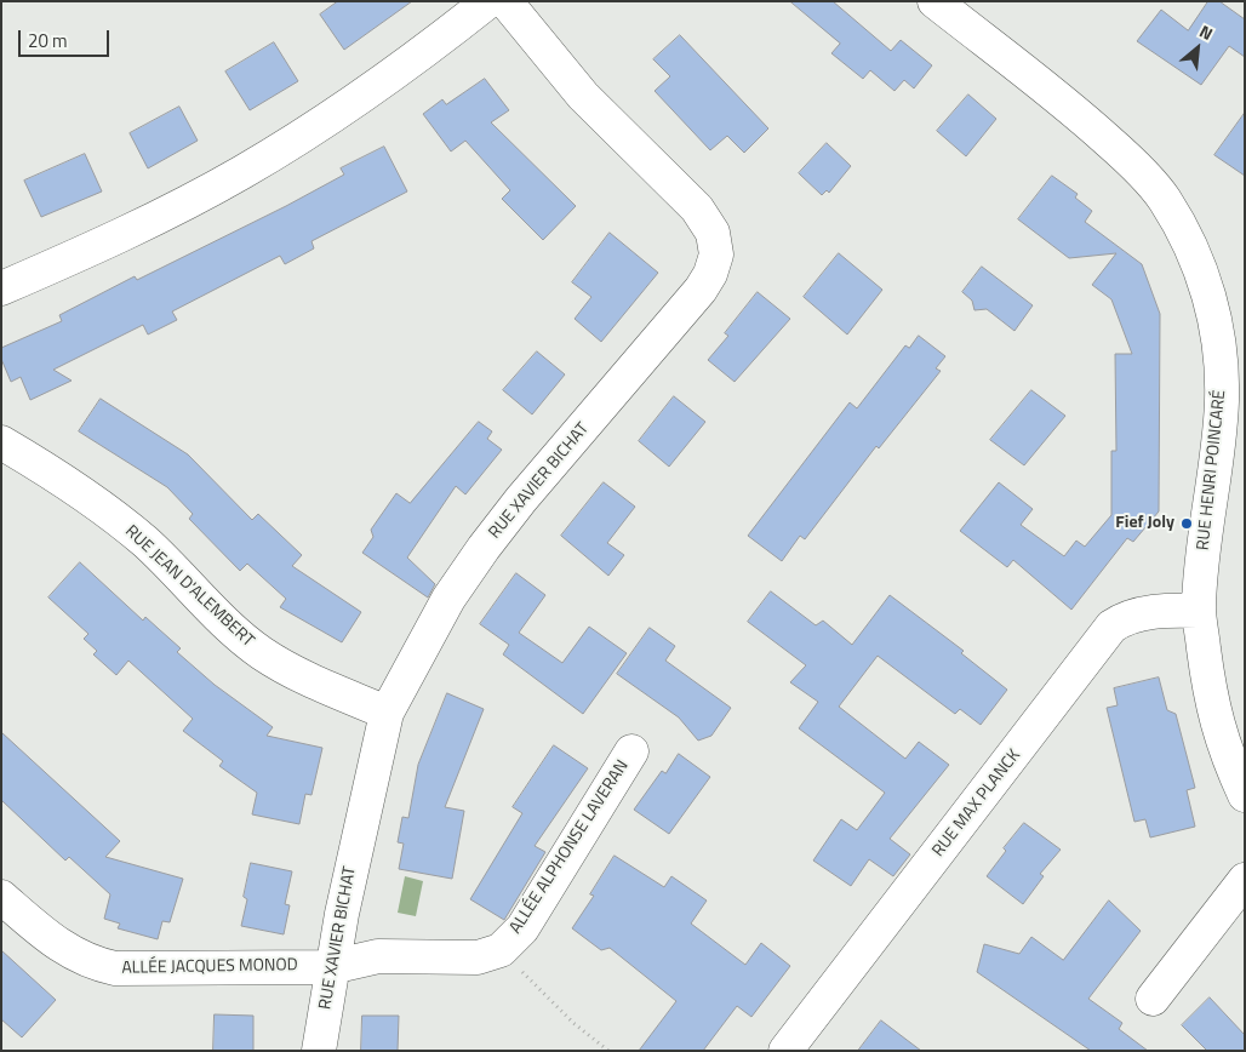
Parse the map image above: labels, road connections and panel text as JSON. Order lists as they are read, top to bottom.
{
  "streets": {
    "street": [
      "RUE HENRI POINCARÉ",
      "RUE XAVIER BICHAT",
      "RUE JEAN D'ALEMBERT",
      "RUE MAX PLANCK",
      "ALLÉE ALPHONSE LAVERAN",
      "ALLÉE JACQUES MONOD"
    ]
  },
  "crossings": [
    ["RUE HENRI POINCARÉ", "RUE MAX PLANCK"],
    ["RUE XAVIER BICHAT", "RUE JEAN D'ALEMBERT"],
    ["RUE XAVIER BICHAT", "ALLÉE ALPHONSE LAVERAN"],
    ["RUE XAVIER BICHAT", "ALLÉE JACQUES MONOD"],
    ["ALLÉE ALPHONSE LAVERAN", "ALLÉE JACQUES MONOD"]
  ],
  "places": ["Fief Joly"],
  "scale_bar": "20 m",
  "north": "top right"
}
